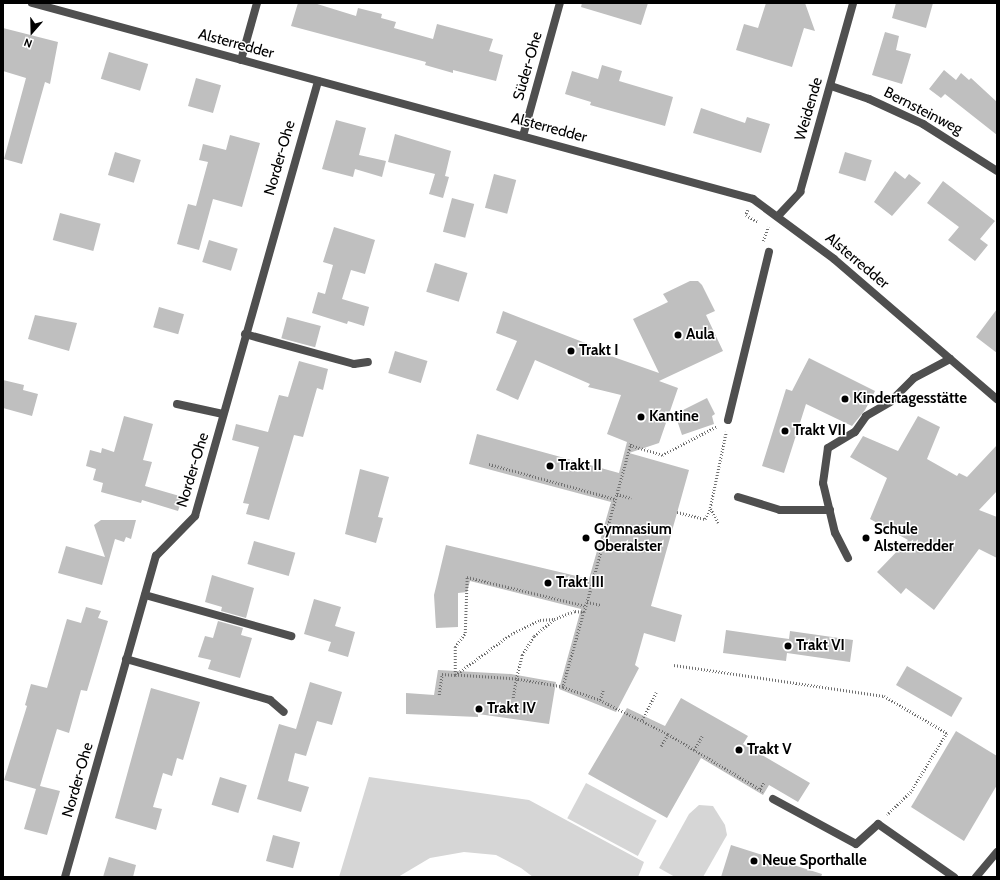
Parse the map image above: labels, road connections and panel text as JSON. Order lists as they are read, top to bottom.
{
  "streets": {
    "street": [
      "Alsterredder",
      "Süder-Ohe",
      "Weidende",
      "Bernsteinweg",
      "Norder-Ohe"
    ]
  },
  "crossings": [
    ["Alsterredder", "Süder-Ohe"],
    ["Alsterredder", "Weidende"],
    ["Alsterredder", "Norder-Ohe"],
    ["Weidende", "Bernsteinweg"]
  ],
  "places": [
    "Aula",
    "Trakt I",
    "Kindertagesstätte",
    "Kantine",
    "Trakt VII",
    "Trakt II",
    "Gymnasium Oberalster",
    "Schule Alsterredder",
    "Trakt III",
    "Trakt VI",
    "Trakt IV",
    "Trakt V",
    "Neue Sporthalle"
  ],
  "north": "bottom"
}
